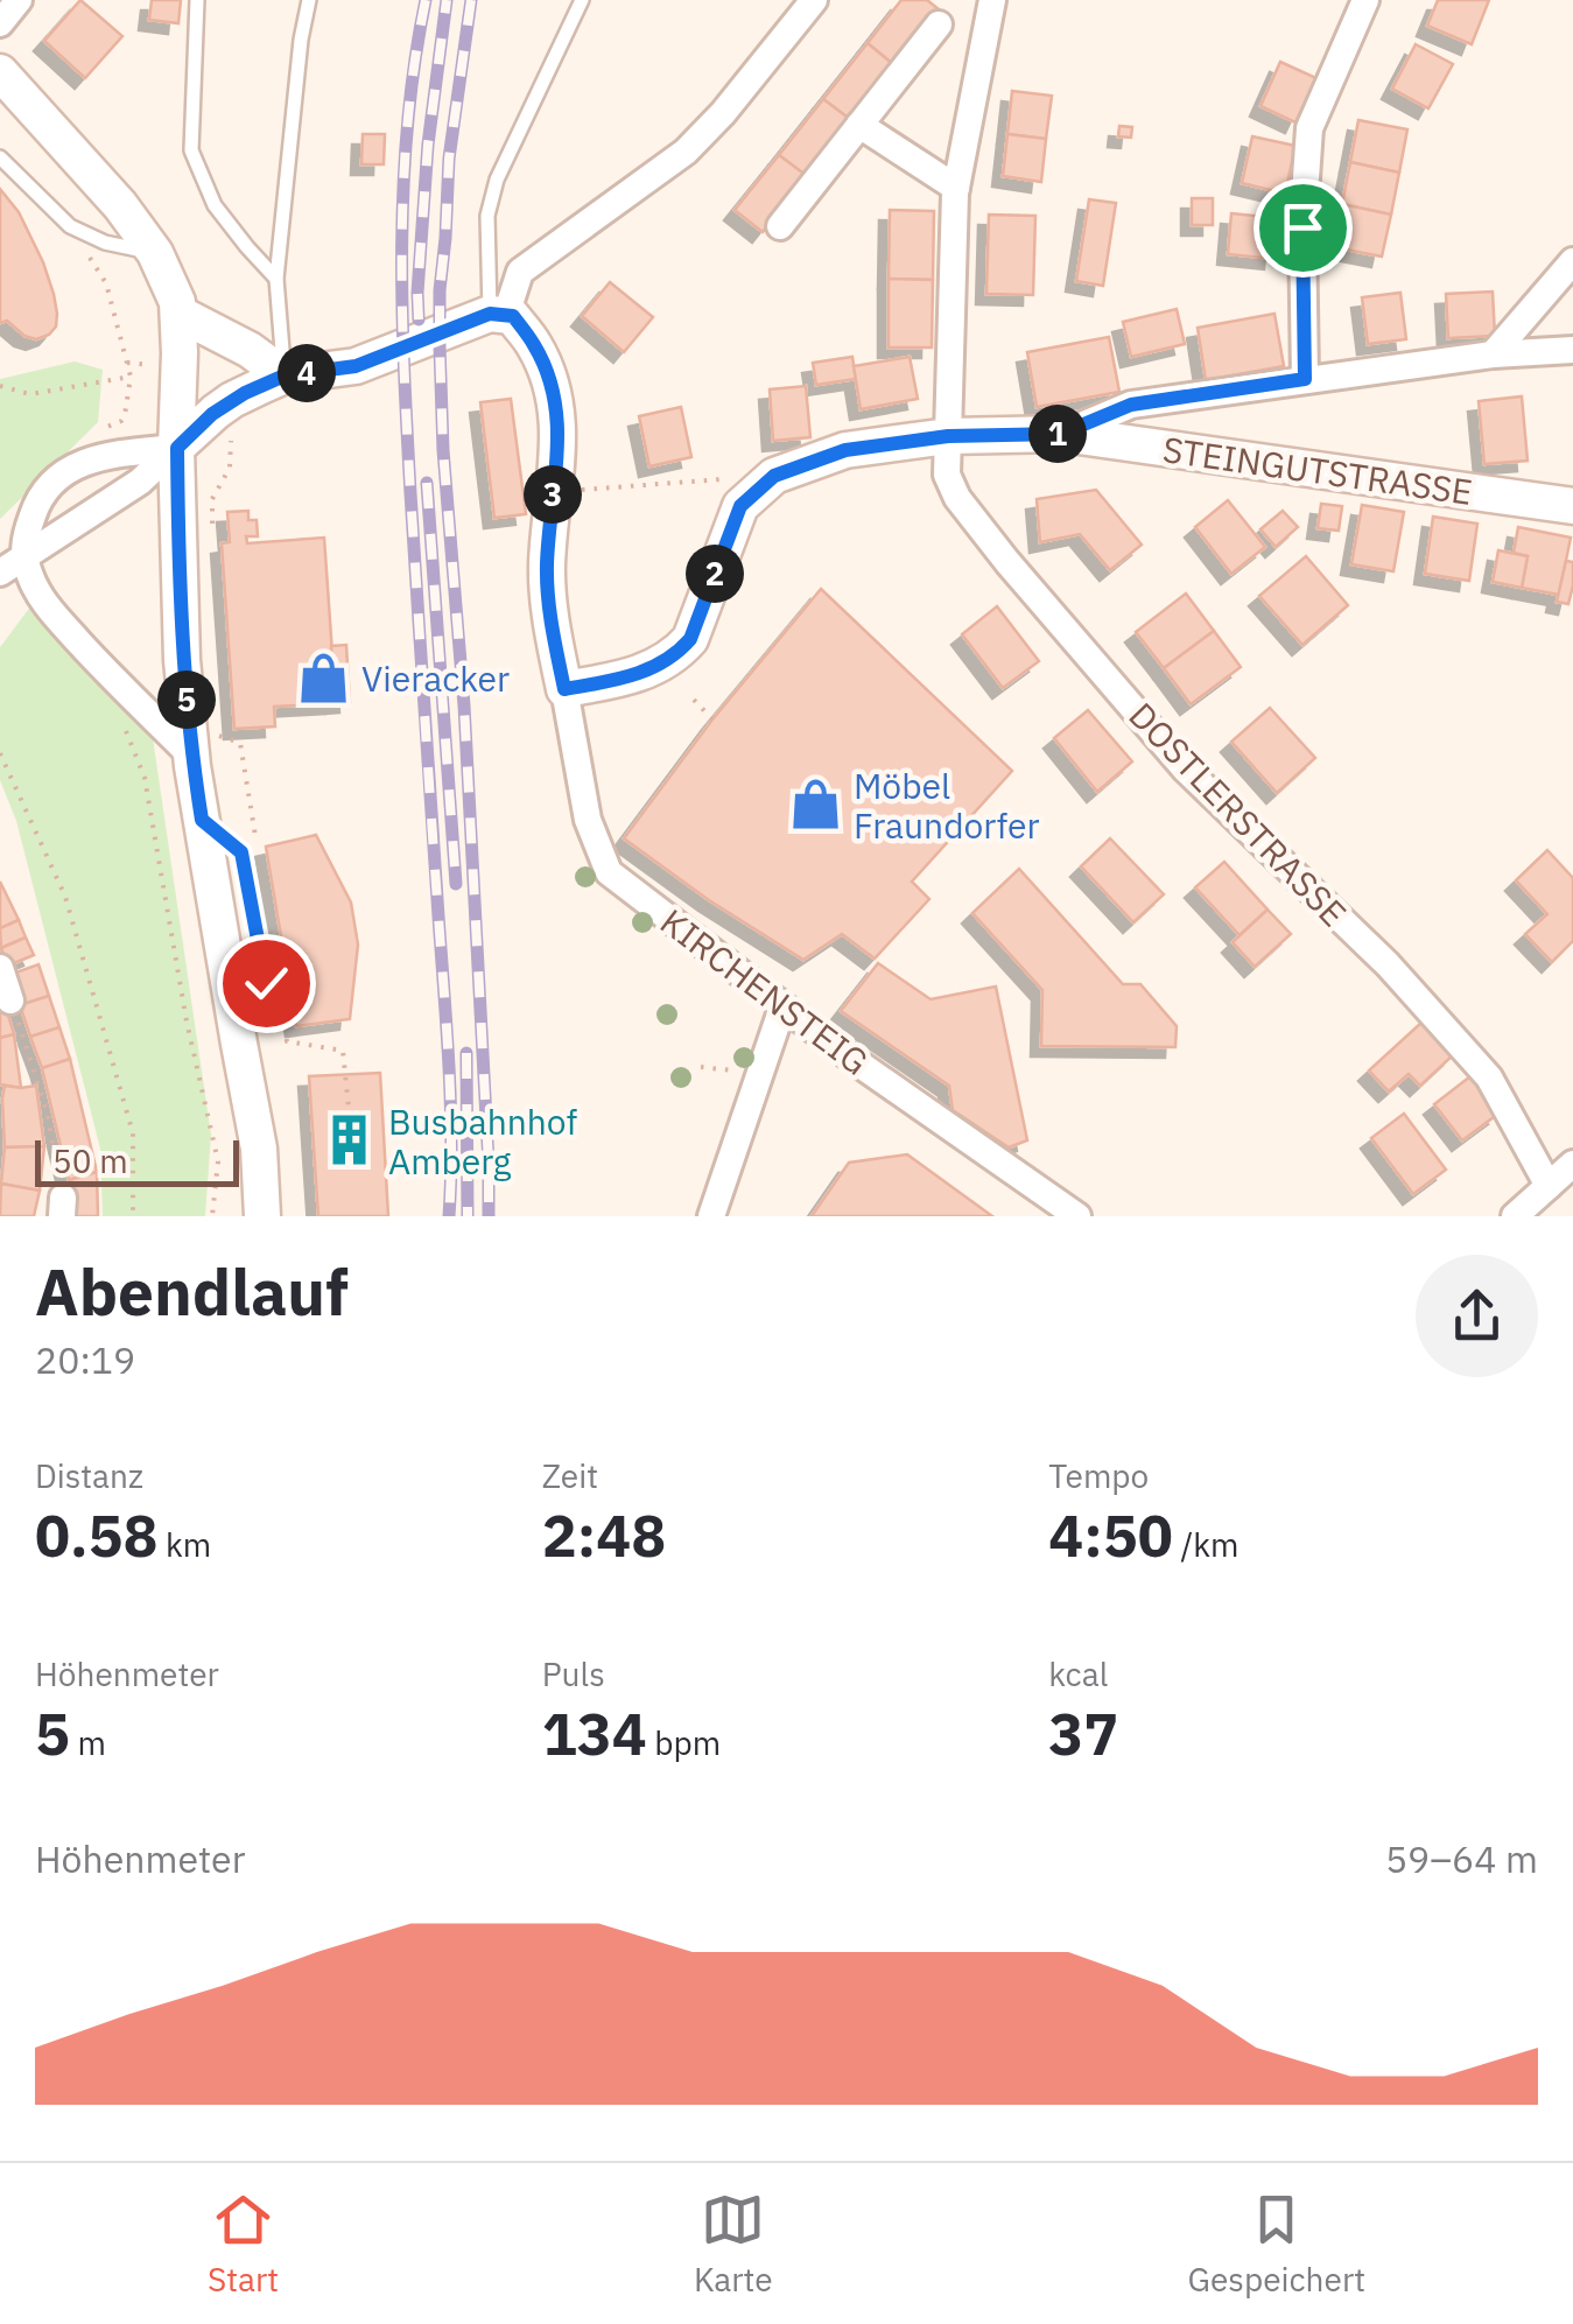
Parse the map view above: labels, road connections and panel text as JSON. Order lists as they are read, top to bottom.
{
  "streets": {
    "street": ["STEINGUTSTRASSE", "DOSTLERSTRASSE", "KIRCHENSTEIG"]
  },
  "crossings": [
    ["STEINGUTSTRASSE", "DOSTLERSTRASSE"],
    ["STEINGUTSTRASSE", "KIRCHENSTEIG"]
  ],
  "places": {
    "shop": ["Vieracker", "Möbel Fraundorfer"],
    "building": ["Busbahnhof Amberg"]
  },
  "scale_bar": "50 m",
  "page": {
    "pins": [
      "4",
      "1",
      "3",
      "2",
      "5"
    ],
    "scale": "50 m",
    "heading": ["Abendlauf", "20:19"],
    "stats": [
      ["Distanz", "0.58 km"],
      ["Zeit", "2:48"],
      ["Tempo", "4:50 /km"],
      ["Höhenmeter", "5 m"],
      ["Puls", "134 bpm"],
      ["kcal", "37"]
    ],
    "chart": ["Höhenmeter", "59–64 m"],
    "tabs": ["Start", "Karte", "Gespeichert"]
  }
}
